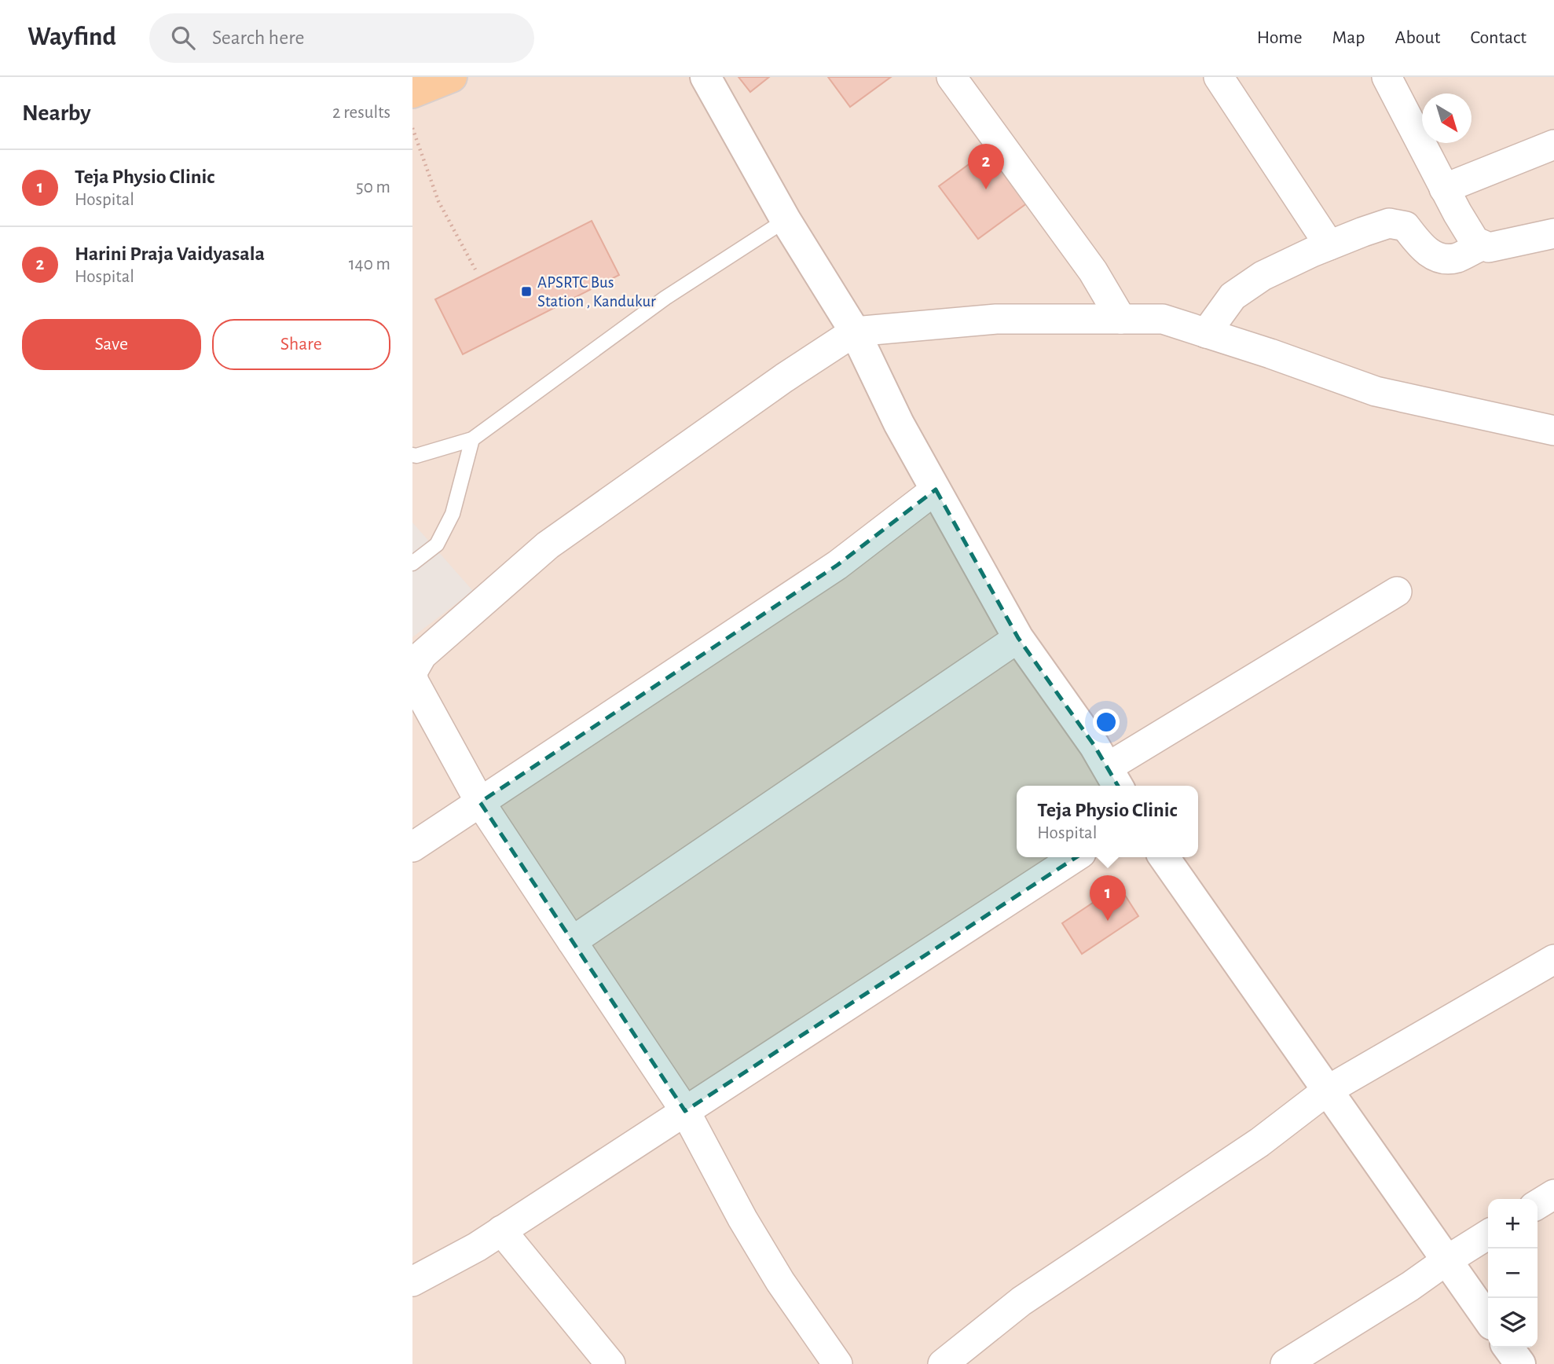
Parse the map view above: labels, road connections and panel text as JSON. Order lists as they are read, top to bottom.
{
  "places": {
    "transit": ["APSRTC Bus Station , Kandukur"]
  },
  "north": "bottom right",
  "page": {
    "header": "Wayfind",
    "search": "Search here",
    "nav": [
      "Home",
      "Map",
      "About",
      "Contact"
    ],
    "heading": ["Nearby", "2 results"],
    "pins": ["2", "1"],
    "list": [
      {
        "mark": "1",
        "name": "Teja Physio Clinic",
        "note": "Hospital",
        "value": "50 m"
      },
      {
        "mark": "2",
        "name": "Harini Praja Vaidyasala",
        "note": "Hospital",
        "value": "140 m"
      }
    ],
    "buttons": ["Save", "Share"],
    "popup": ["Teja Physio Clinic", "Hospital"],
    "map_buttons": ["+", "−"]
  }
}
